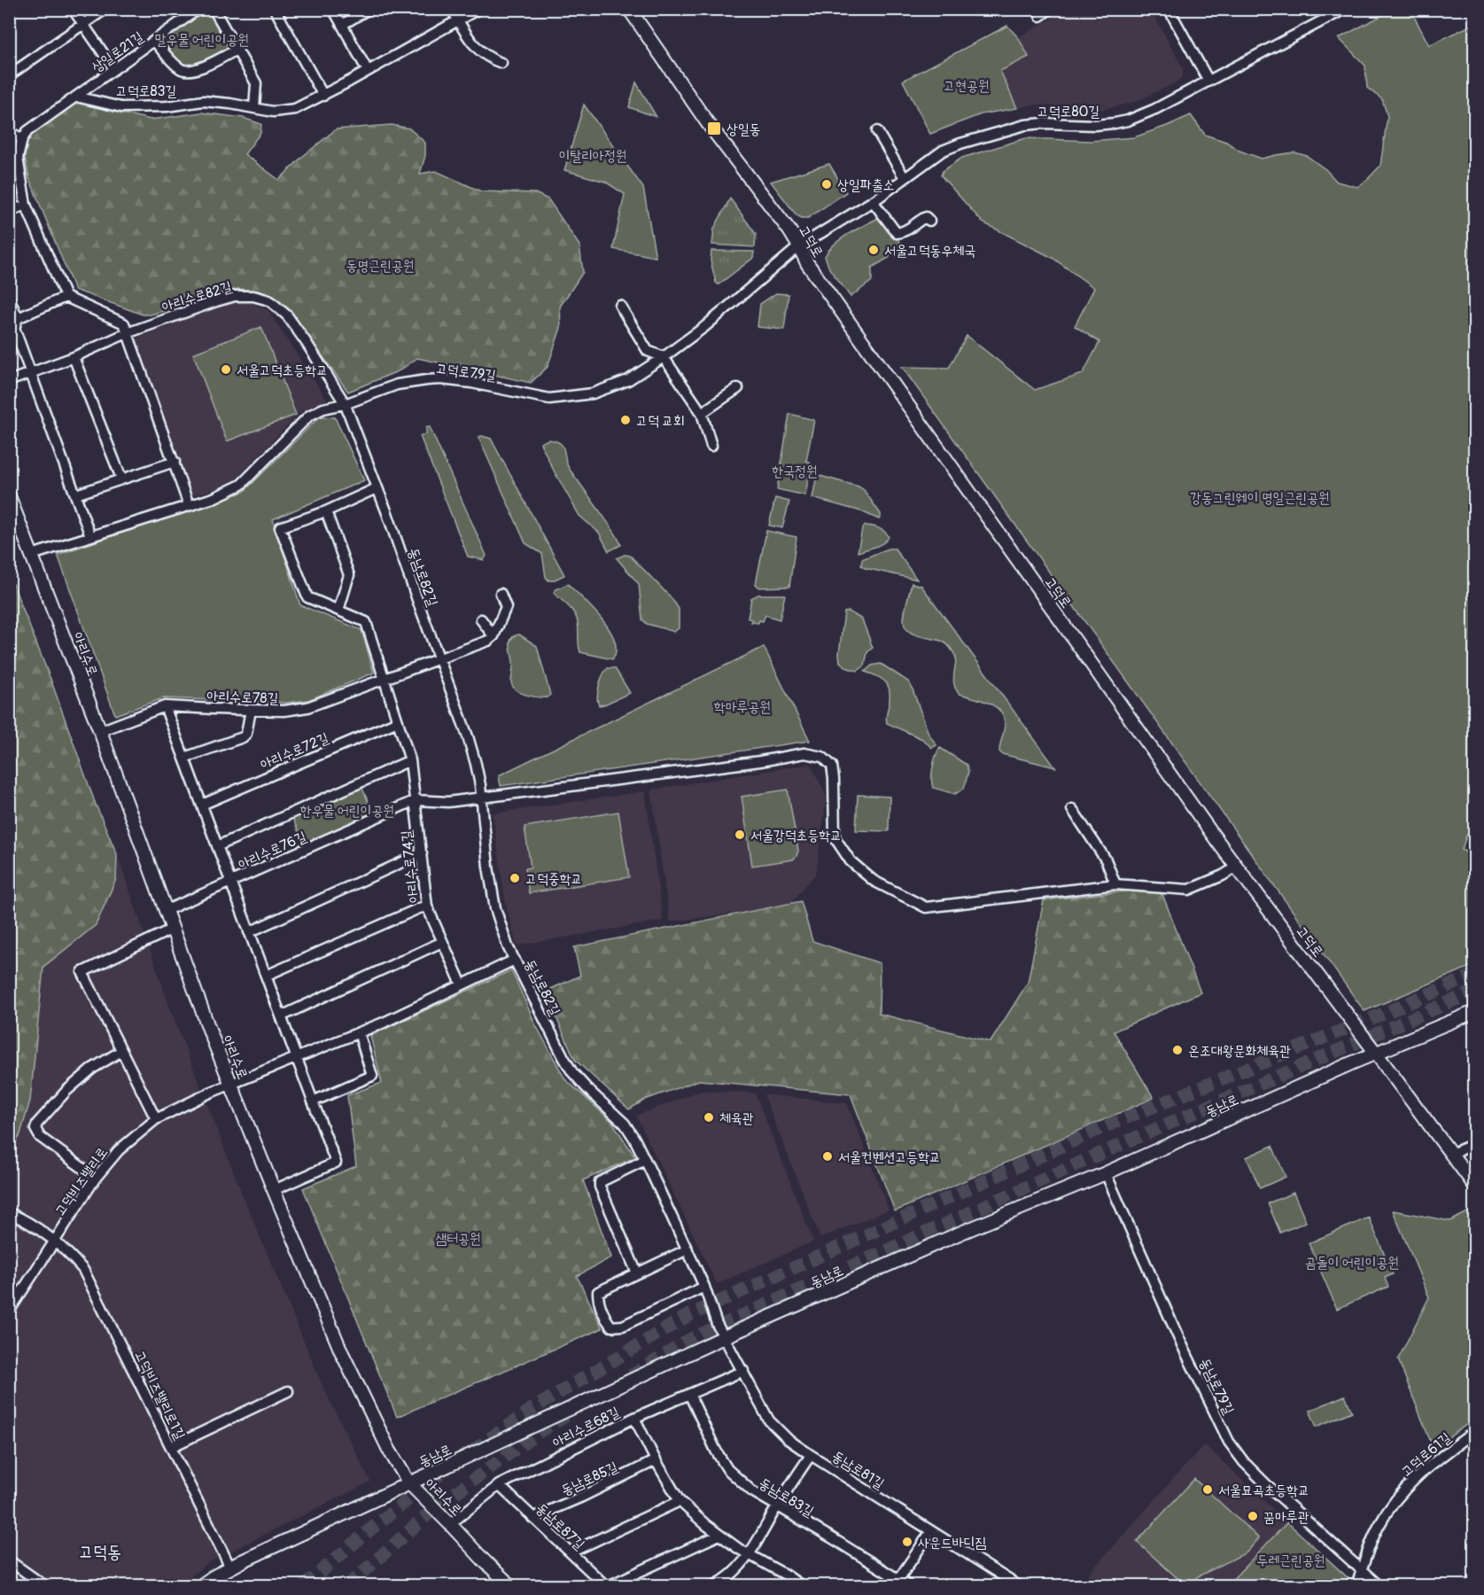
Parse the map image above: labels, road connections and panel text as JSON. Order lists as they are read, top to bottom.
{
  "streets": {
    "main road": ["고덕로", "아리수로", "동남로"],
    "street": [
      "상일로21길",
      "고덕로83길",
      "고덕로80길",
      "아리수로82길",
      "고덕로79길",
      "동남로82길",
      "아리수로78길",
      "아리수로72길",
      "아리수로76길",
      "아리수로74길",
      "고덕비즈밸리로",
      "동남로79길",
      "고덕비즈밸리로1길",
      "아리수로68길",
      "고덕로61길",
      "동남로81길",
      "동남로85길",
      "동남로83길",
      "동남로87길"
    ]
  },
  "crossings": [
    ["상일로21길", "고덕로83길"],
    ["고덕로80길", "고덕로"],
    ["고덕로80길", "고덕로79길"],
    ["고덕로", "고덕로79길"],
    ["고덕로", "동남로"],
    ["아리수로82길", "고덕로79길"],
    ["아리수로82길", "동남로82길"],
    ["고덕로79길", "동남로82길"],
    ["고덕로79길", "아리수로"],
    ["동남로82길", "아리수로78길"],
    ["동남로82길", "아리수로76길"],
    ["동남로82길", "동남로"],
    ["동남로82길", "동남로81길"],
    ["아리수로", "아리수로78길"],
    ["아리수로", "아리수로76길"],
    ["아리수로", "동남로"],
    ["아리수로", "고덕비즈밸리로"],
    ["아리수로", "아리수로68길"],
    ["아리수로78길", "아리수로74길"],
    ["아리수로72길", "아리수로74길"],
    ["아리수로76길", "아리수로74길"],
    ["동남로", "동남로79길"],
    ["동남로", "고덕비즈밸리로1길"],
    ["동남로", "동남로81길"],
    ["고덕비즈밸리로", "고덕비즈밸리로1길"],
    ["동남로79길", "고덕로61길"],
    ["아리수로68길", "동남로81길"],
    ["아리수로68길", "동남로83길"],
    ["아리수로68길", "동남로87길"],
    ["동남로85길", "동남로87길"]
  ],
  "districts": ["고덕동"],
  "parks": [
    "말우물 어린이공원",
    "고현공원",
    "이탈리아정원",
    "동명근린공원",
    "한국정원",
    "강동그린웨이 명일근린공원",
    "학마루공원",
    "한우물 어린이공원",
    "샘터공원",
    "곰돌이 어린이공원",
    "두레근린공원"
  ],
  "places": {
    "transit": ["상일동"],
    "other": [
      "상일파출소",
      "서울고덕동우체국",
      "서울고덕초등학교",
      "고덕 교회",
      "서울강덕초등학교",
      "고덕중학교",
      "온조대왕문화체육관",
      "체육관",
      "서울컨벤션고등학교",
      "서울묘곡초등학교",
      "꿈마루관",
      "사운드바디짐"
    ]
  }
}
